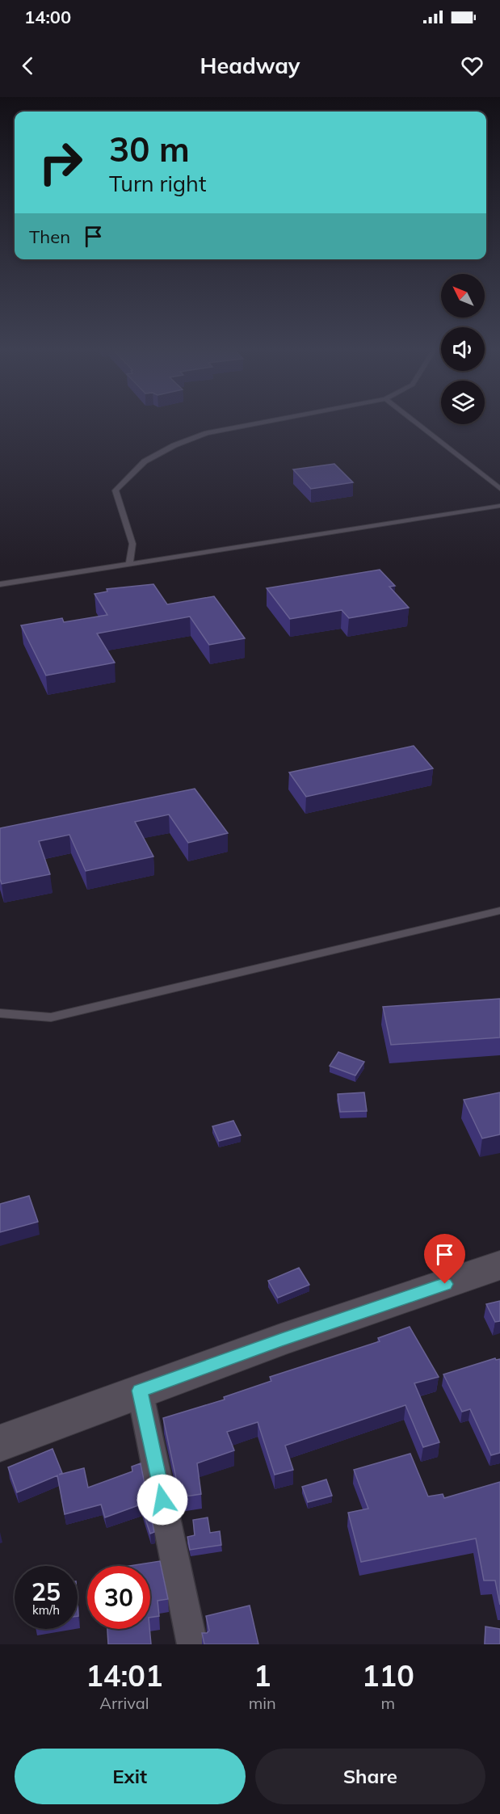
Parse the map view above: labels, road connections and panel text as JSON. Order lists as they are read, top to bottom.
{
  "north": "top left",
  "page": {
    "status": "14:00",
    "header": "Headway",
    "turn": ["30 m", "Turn right"],
    "then": "Then",
    "speed": "25 km/h",
    "limit": "30",
    "eta": [
      "14:01",
      "Arrival",
      "1",
      "min",
      "110",
      "m"
    ],
    "buttons": ["Exit", "Share"]
  }
}
